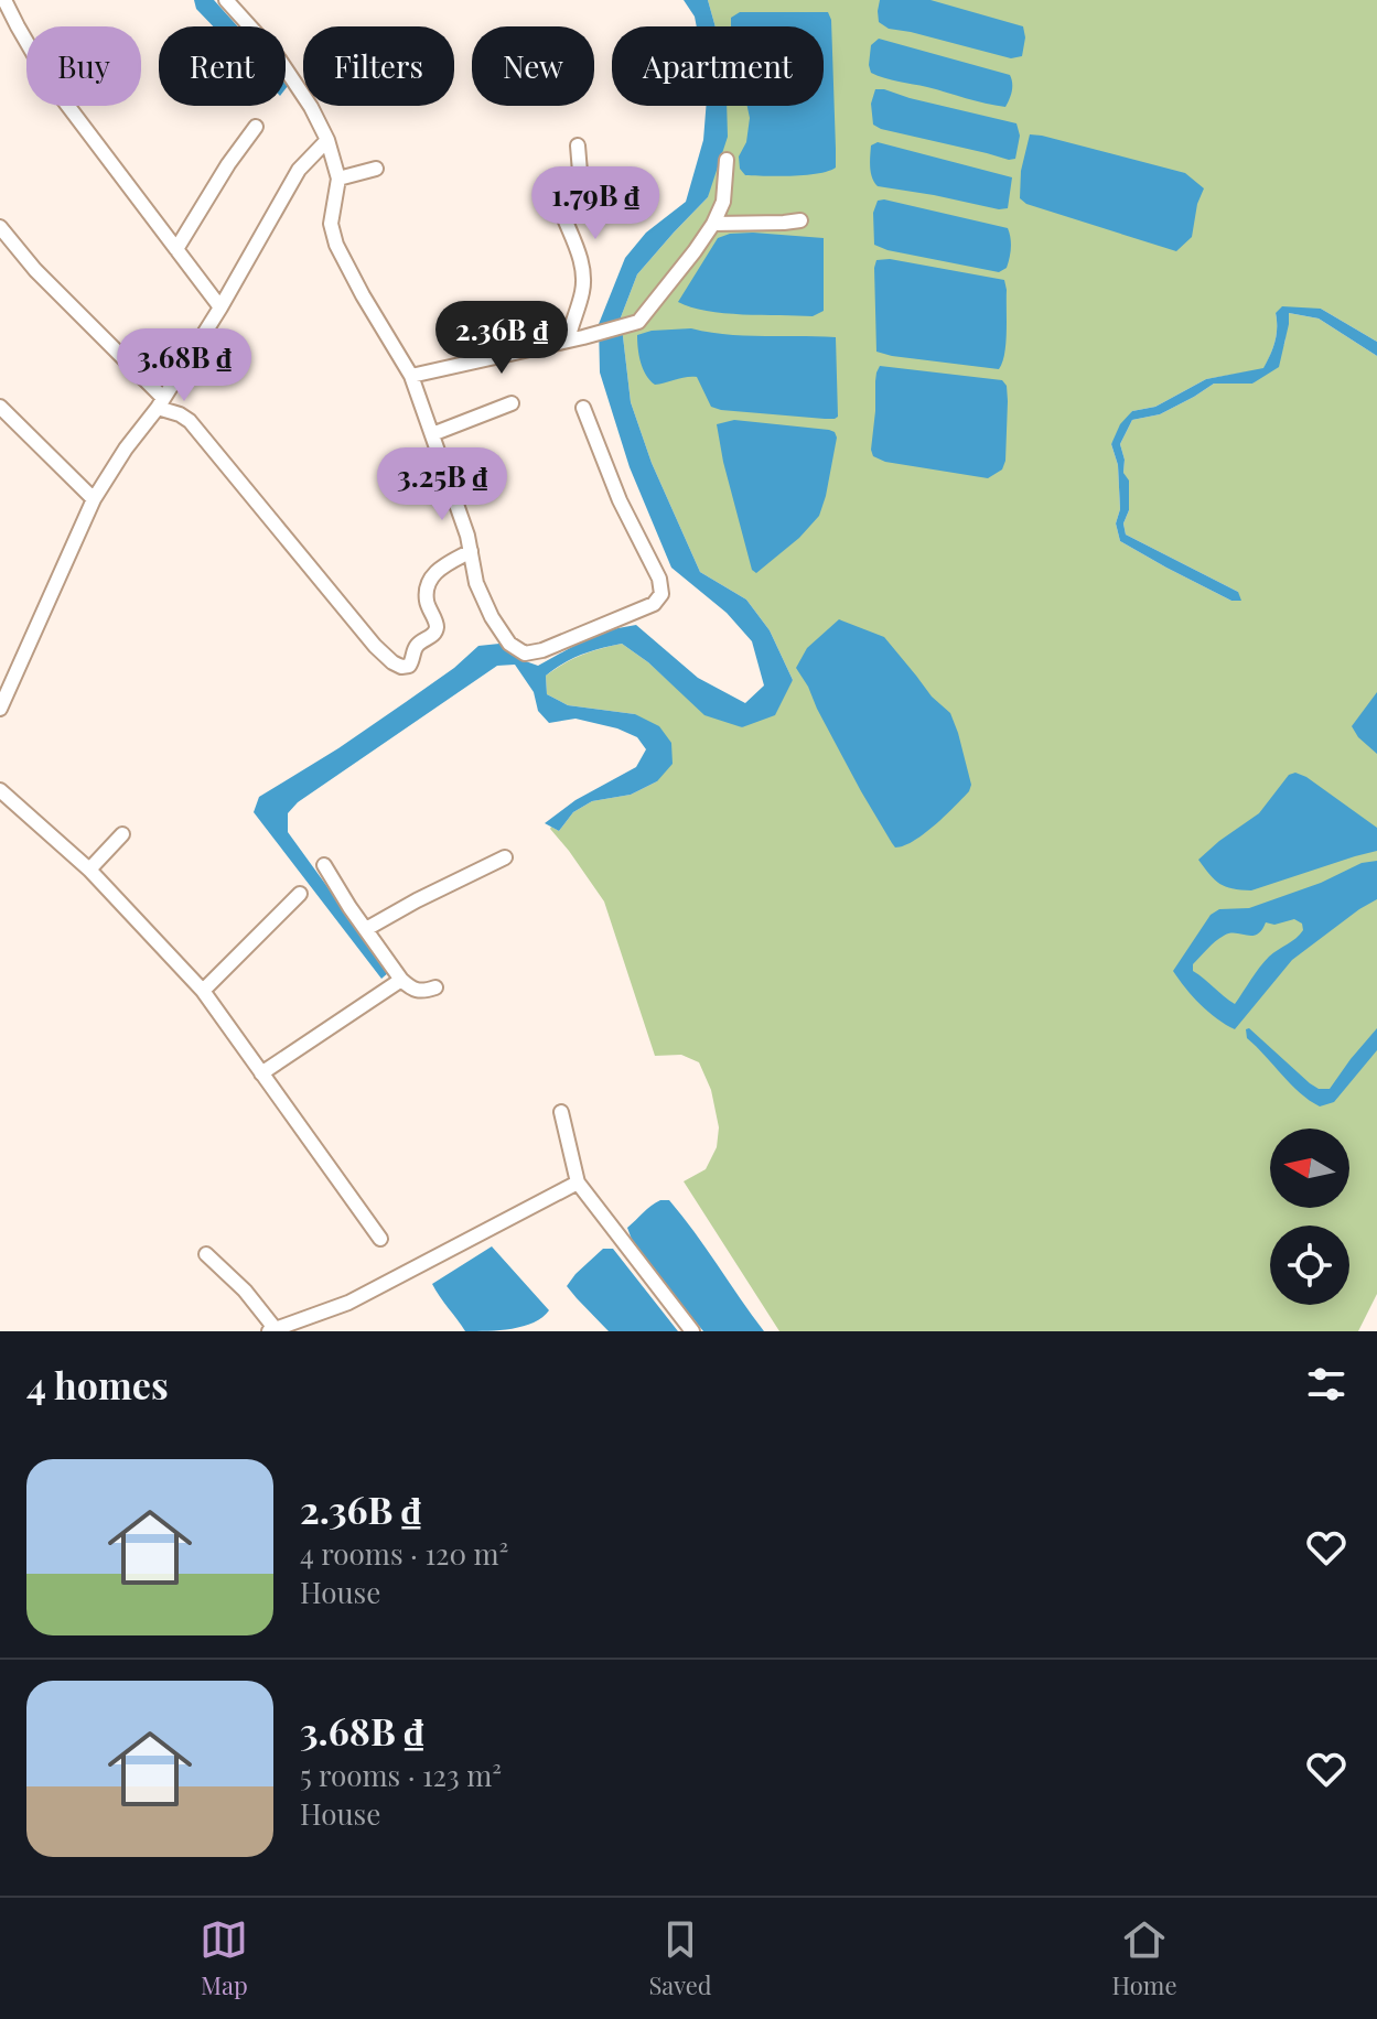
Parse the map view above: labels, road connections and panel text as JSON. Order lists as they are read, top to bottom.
{
  "north": "left",
  "page": {
    "chip": [
      "Buy",
      "Rent",
      "Filters",
      "New",
      "Apartment"
    ],
    "price": [
      "1.79B ₫",
      "2.36B ₫",
      "3.68B ₫",
      "3.25B ₫"
    ],
    "heading": "4 homes",
    "list": [
      {
        "name": "2.36B ₫",
        "note": "4 rooms · 120 m² · House"
      },
      {
        "name": "3.68B ₫",
        "note": "5 rooms · 123 m² · House"
      }
    ],
    "tabs": ["Map", "Saved", "Home"]
  }
}
